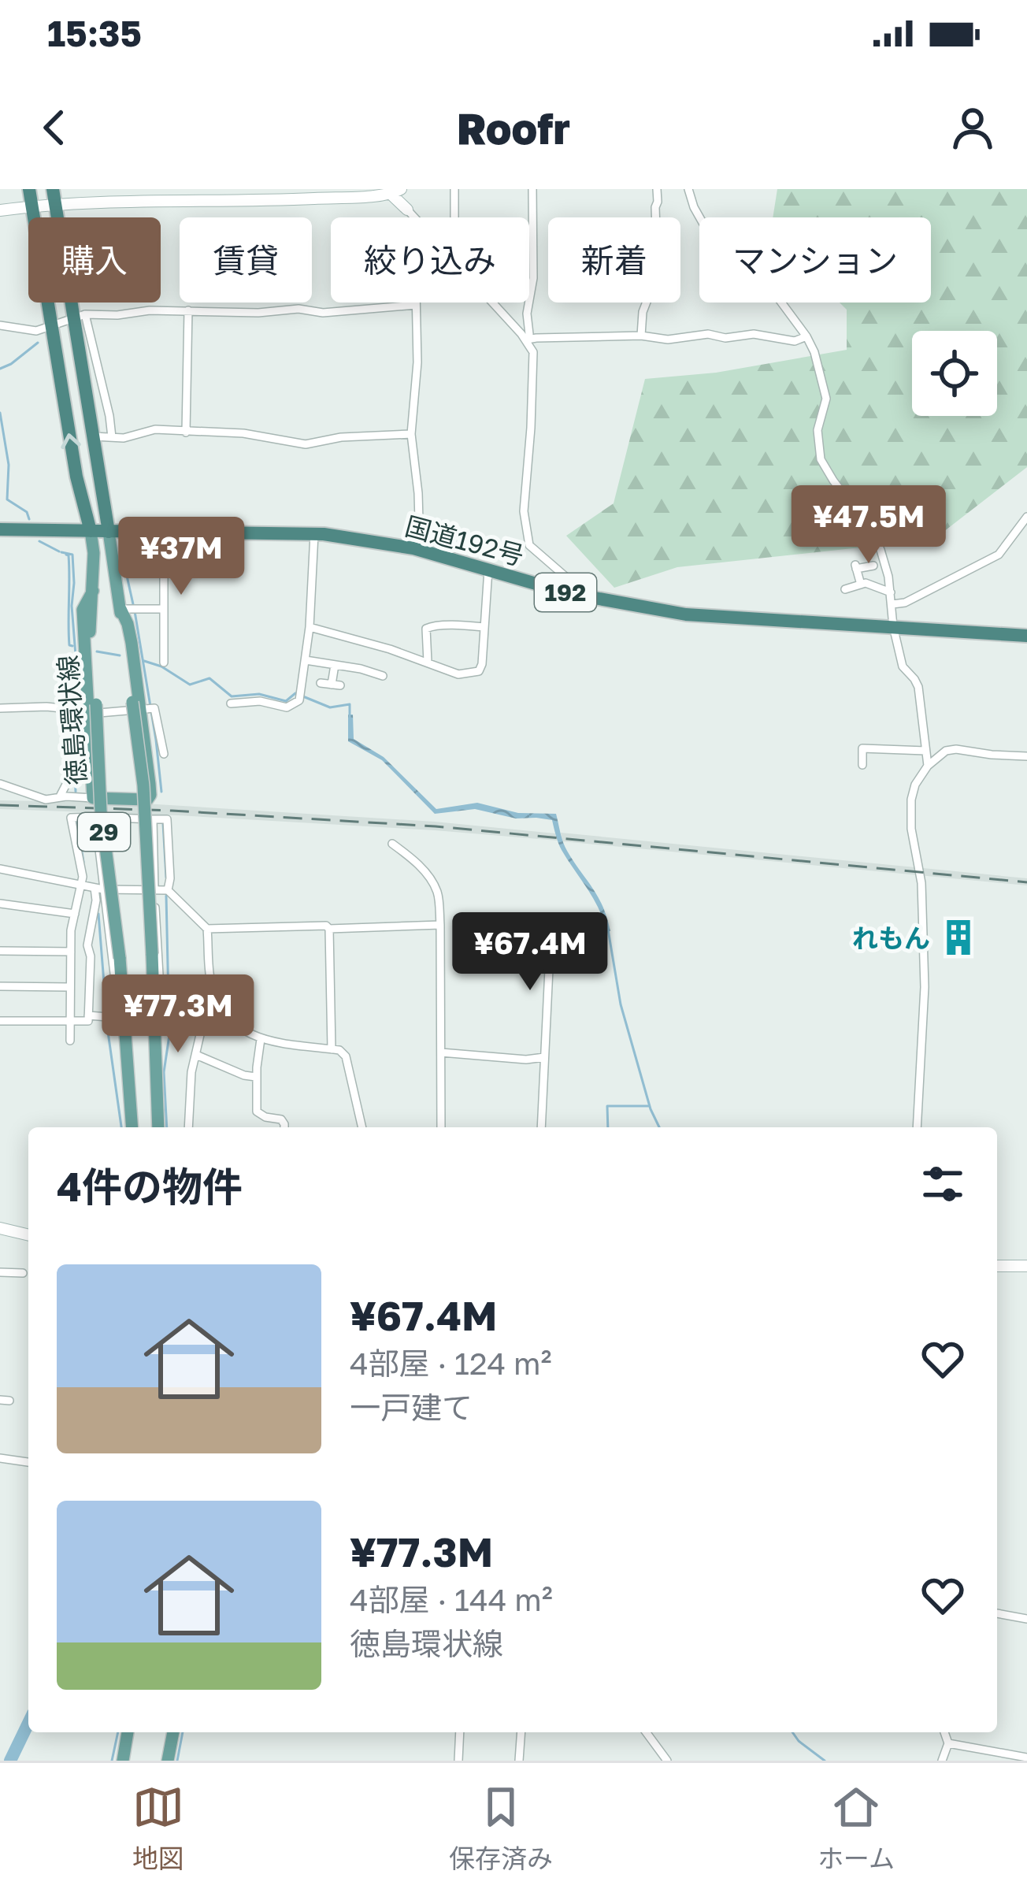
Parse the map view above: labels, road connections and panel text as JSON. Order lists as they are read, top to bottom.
{
  "streets": {
    "highway": ["国道192号", "192"],
    "main road": ["徳島環状線", "29"]
  },
  "crossings": [
    ["国道192号", "徳島環状線"],
    ["国道192号", "29"]
  ],
  "places": {
    "building": ["れもん"]
  },
  "page": {
    "status": "15:35",
    "header": "Roofr",
    "chip": [
      "購入",
      "賃貸",
      "絞り込み",
      "新着",
      "マンション"
    ],
    "price": [
      "¥47.5M",
      "¥37M",
      "¥67.4M",
      "¥77.3M"
    ],
    "heading": "4件の物件",
    "list": [
      {
        "name": "¥67.4M",
        "note": "4部屋 · 124 m² · 一戸建て"
      },
      {
        "name": "¥77.3M",
        "note": "4部屋 · 144 m² · 徳島環状線"
      }
    ],
    "tabs": ["地図", "保存済み", "ホーム"]
  }
}
